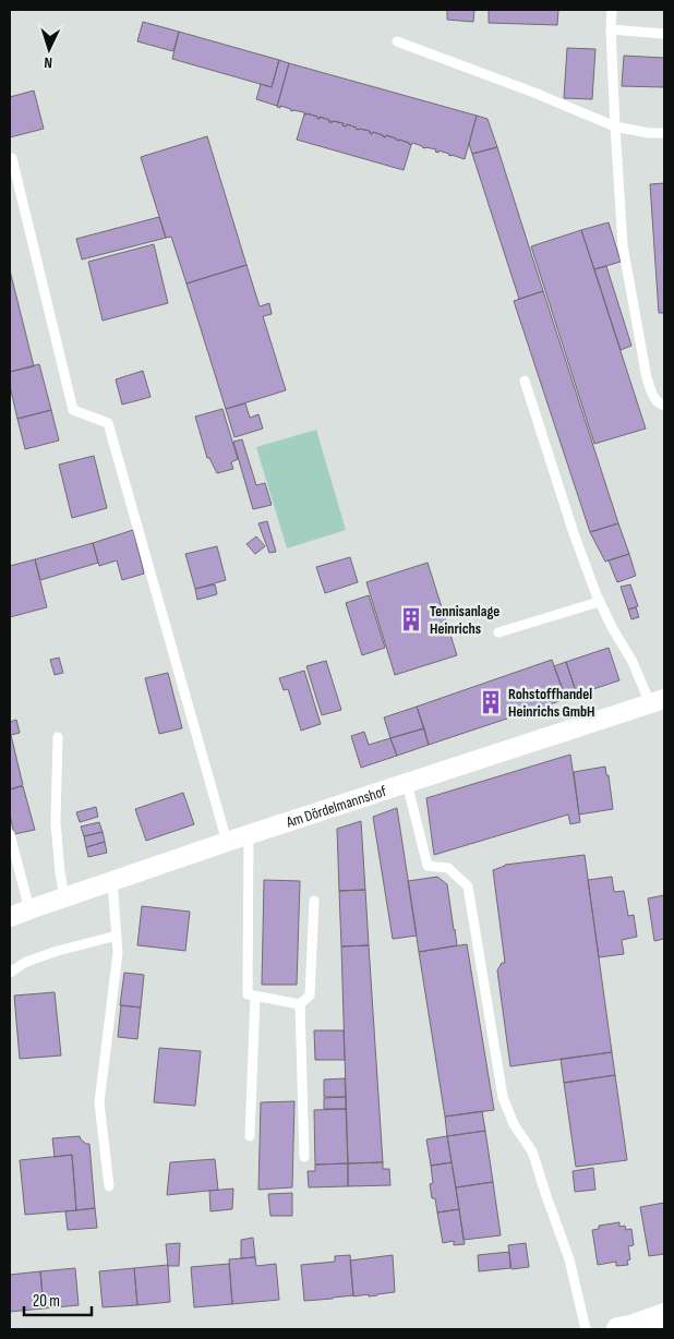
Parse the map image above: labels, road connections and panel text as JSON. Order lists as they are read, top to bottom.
{
  "streets": {
    "street": ["Am Dördelmannshof"]
  },
  "places": {
    "building": ["Tennisanlage Heinrichs", "Rohstoffhandel Heinrichs GmbH"]
  },
  "scale_bar": "20 m",
  "north": "bottom"
}
